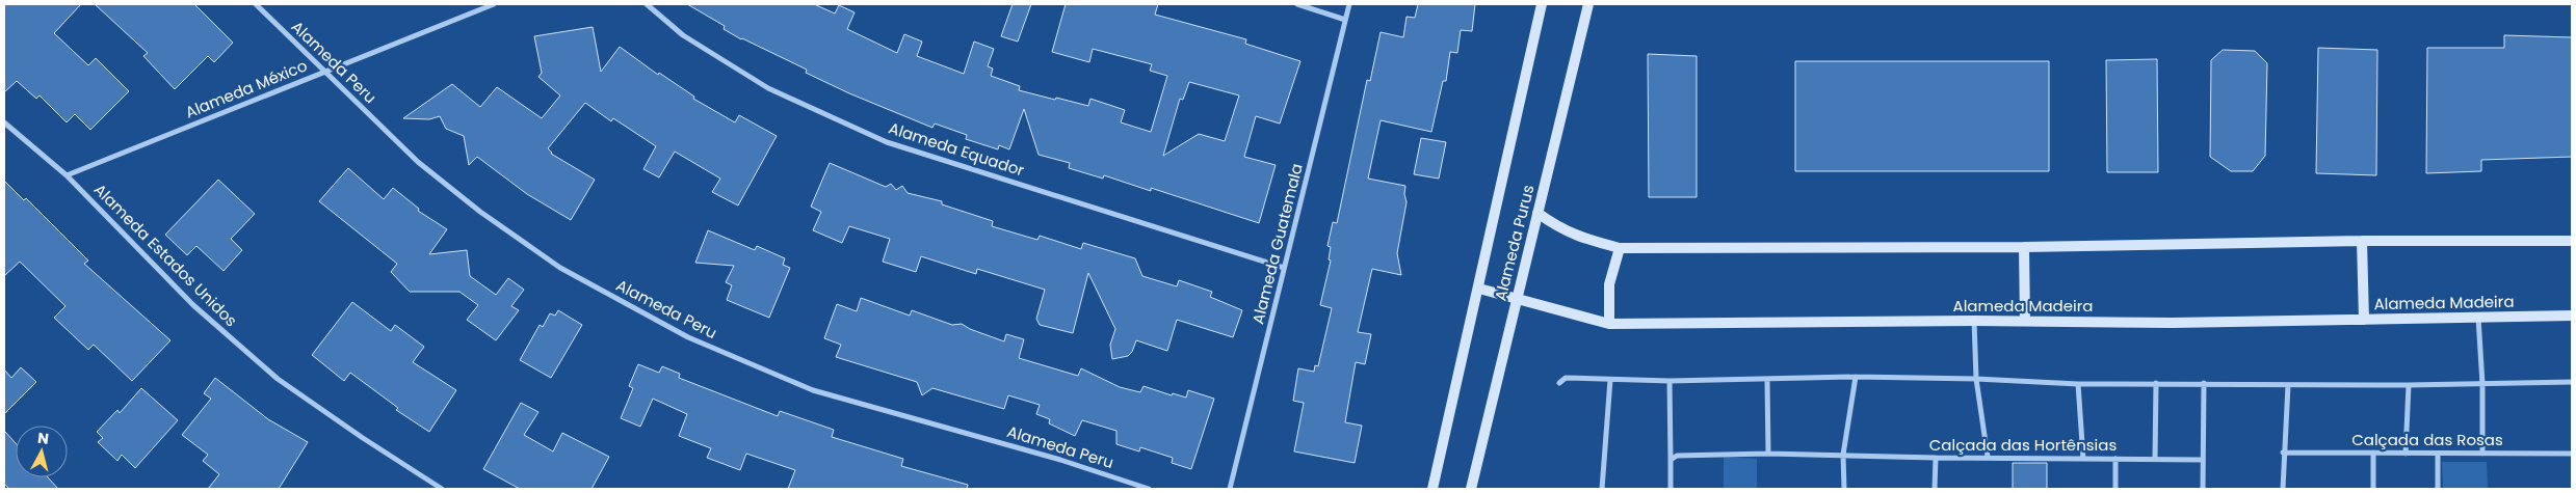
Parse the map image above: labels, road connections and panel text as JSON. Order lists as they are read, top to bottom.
{
  "streets": {
    "street": [
      "Alameda Peru",
      "Alameda México",
      "Alameda Equador",
      "Alameda Purus",
      "Alameda Guatemala",
      "Alameda Estados Unidos",
      "Alameda Madeira",
      "Calçada das Rosas",
      "Calçada das Hortênsias"
    ]
  },
  "crossings": [
    ["Alameda Peru", "Alameda México"],
    ["Alameda México", "Alameda Estados Unidos"],
    ["Alameda Equador", "Alameda Guatemala"],
    ["Alameda Purus", "Alameda Madeira"]
  ],
  "north": "top"
}
